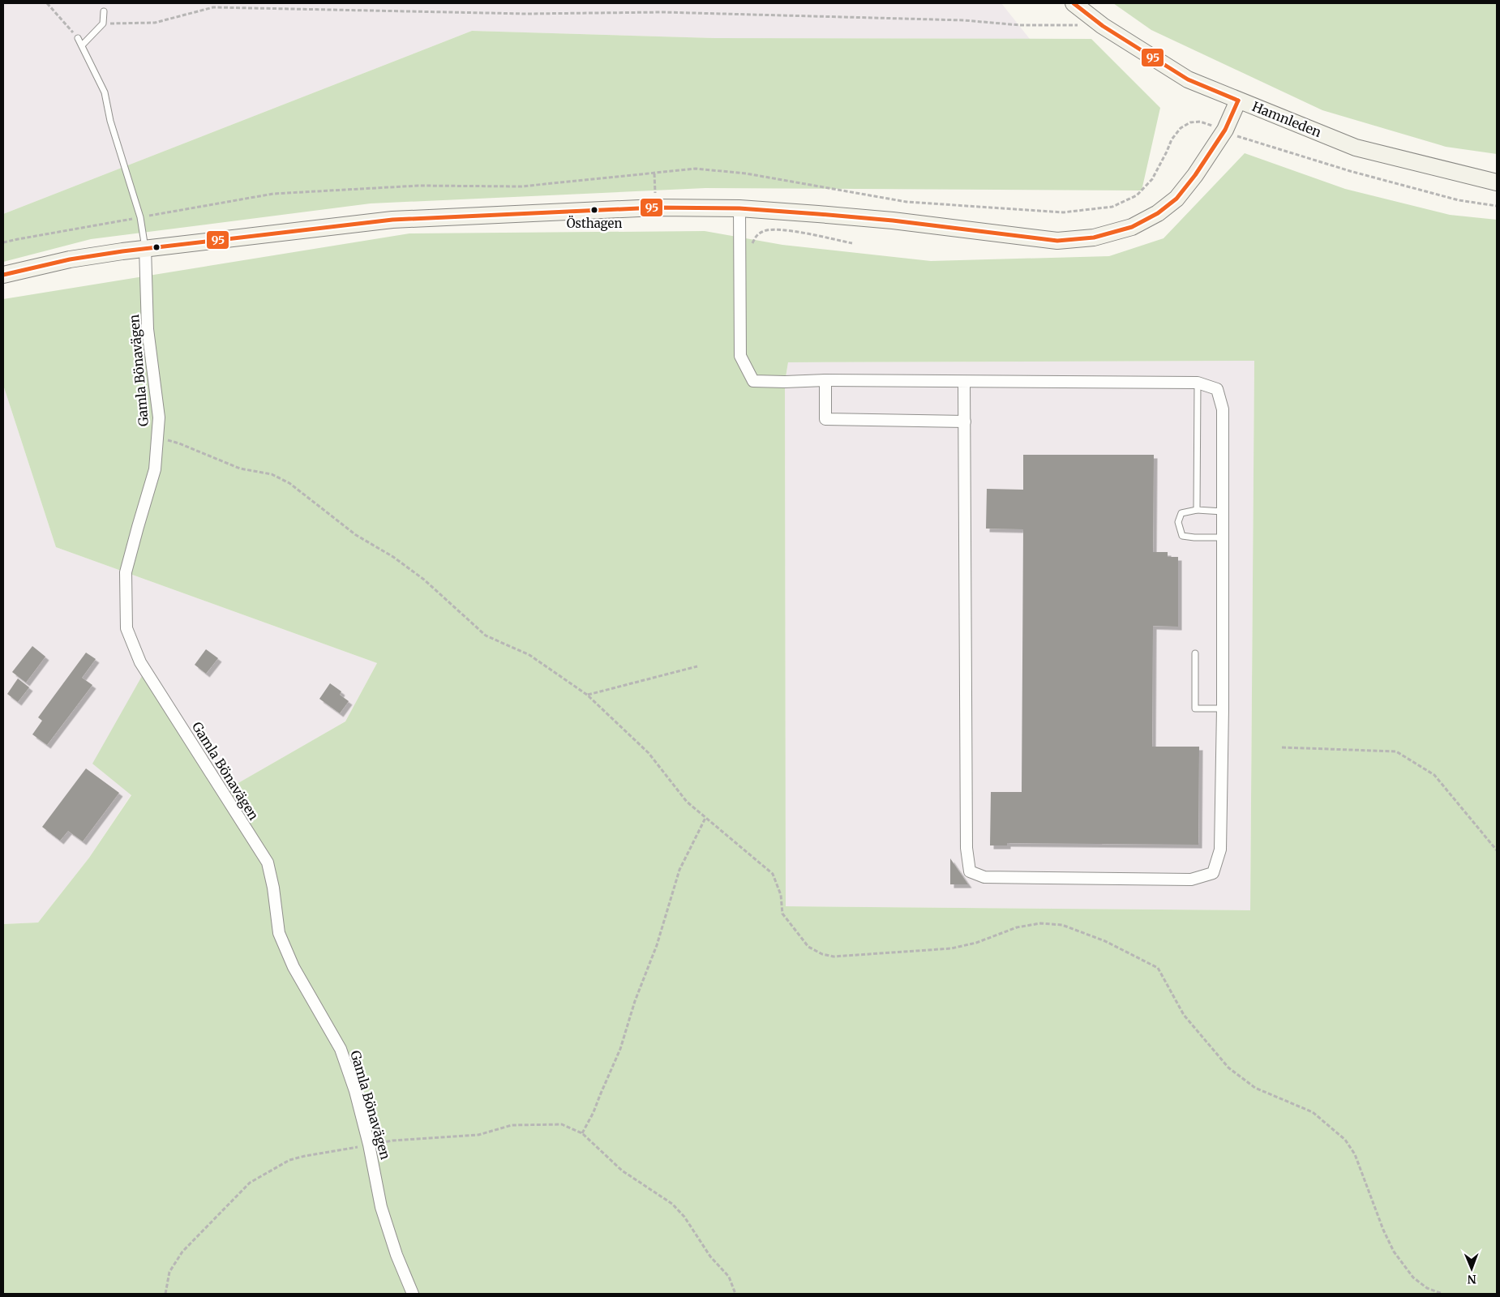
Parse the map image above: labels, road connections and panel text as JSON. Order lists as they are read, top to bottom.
{
  "streets": {
    "street": ["Hamnleden", "Gamla Bönavägen"]
  },
  "places": ["Östhagen"],
  "lines": ["transit line 95"],
  "north": "bottom"
}
